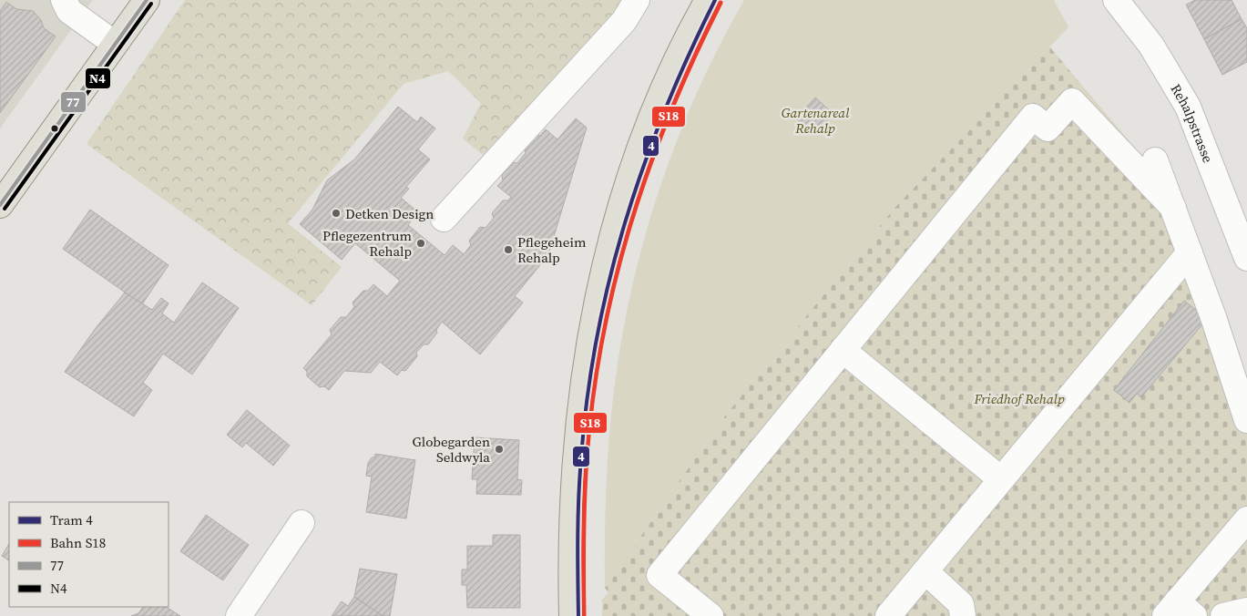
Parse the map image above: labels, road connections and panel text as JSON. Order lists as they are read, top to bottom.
{
  "streets": {
    "street": ["Rehalpstrasse"]
  },
  "parks": ["Gartenareal Rehalp", "Friedhof Rehalp"],
  "places": [
    "Detken Design",
    "Pflegezentrum Rehalp",
    "Pflegeheim Rehalp",
    "Globegarden Seldwyla"
  ],
  "lines": [
    "tram line 4",
    "transit line 77",
    "rail line S18",
    "transit line N4"
  ],
  "legend": [
    "Tram 4",
    "Bahn S18",
    "77",
    "N4"
  ]
}
